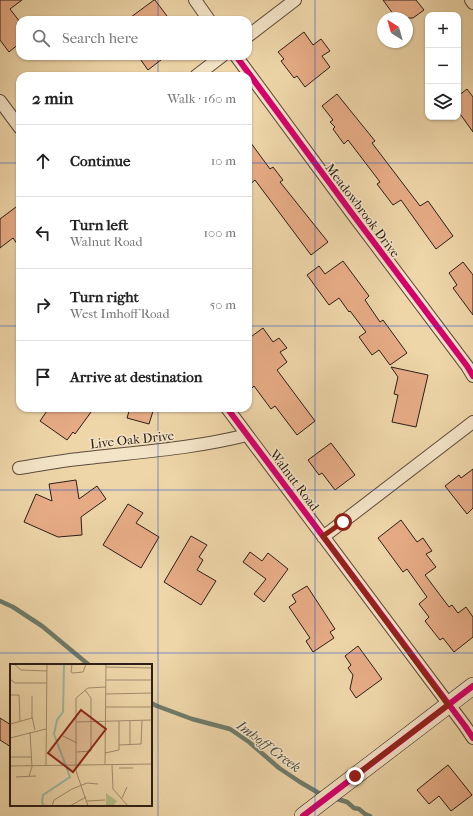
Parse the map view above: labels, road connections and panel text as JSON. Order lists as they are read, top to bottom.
{
  "streets": {
    "street": ["Meadowbrook Drive", "Live Oak Drive", "Walnut Road"]
  },
  "crossings": [
    ["Live Oak Drive", "Walnut Road"]
  ],
  "water": ["Imhoff Creek"],
  "north": "top left",
  "page": {
    "map_buttons": ["+", "−"],
    "search": "Search here",
    "heading": ["2 min", "Walk · 160 m"],
    "list": [
      ["Continue", "10 m"],
      ["Turn left", "Walnut Road", "100 m"],
      ["Turn right", "West Imhoff Road", "50 m"],
      "Arrive at destination"
    ]
  }
}
